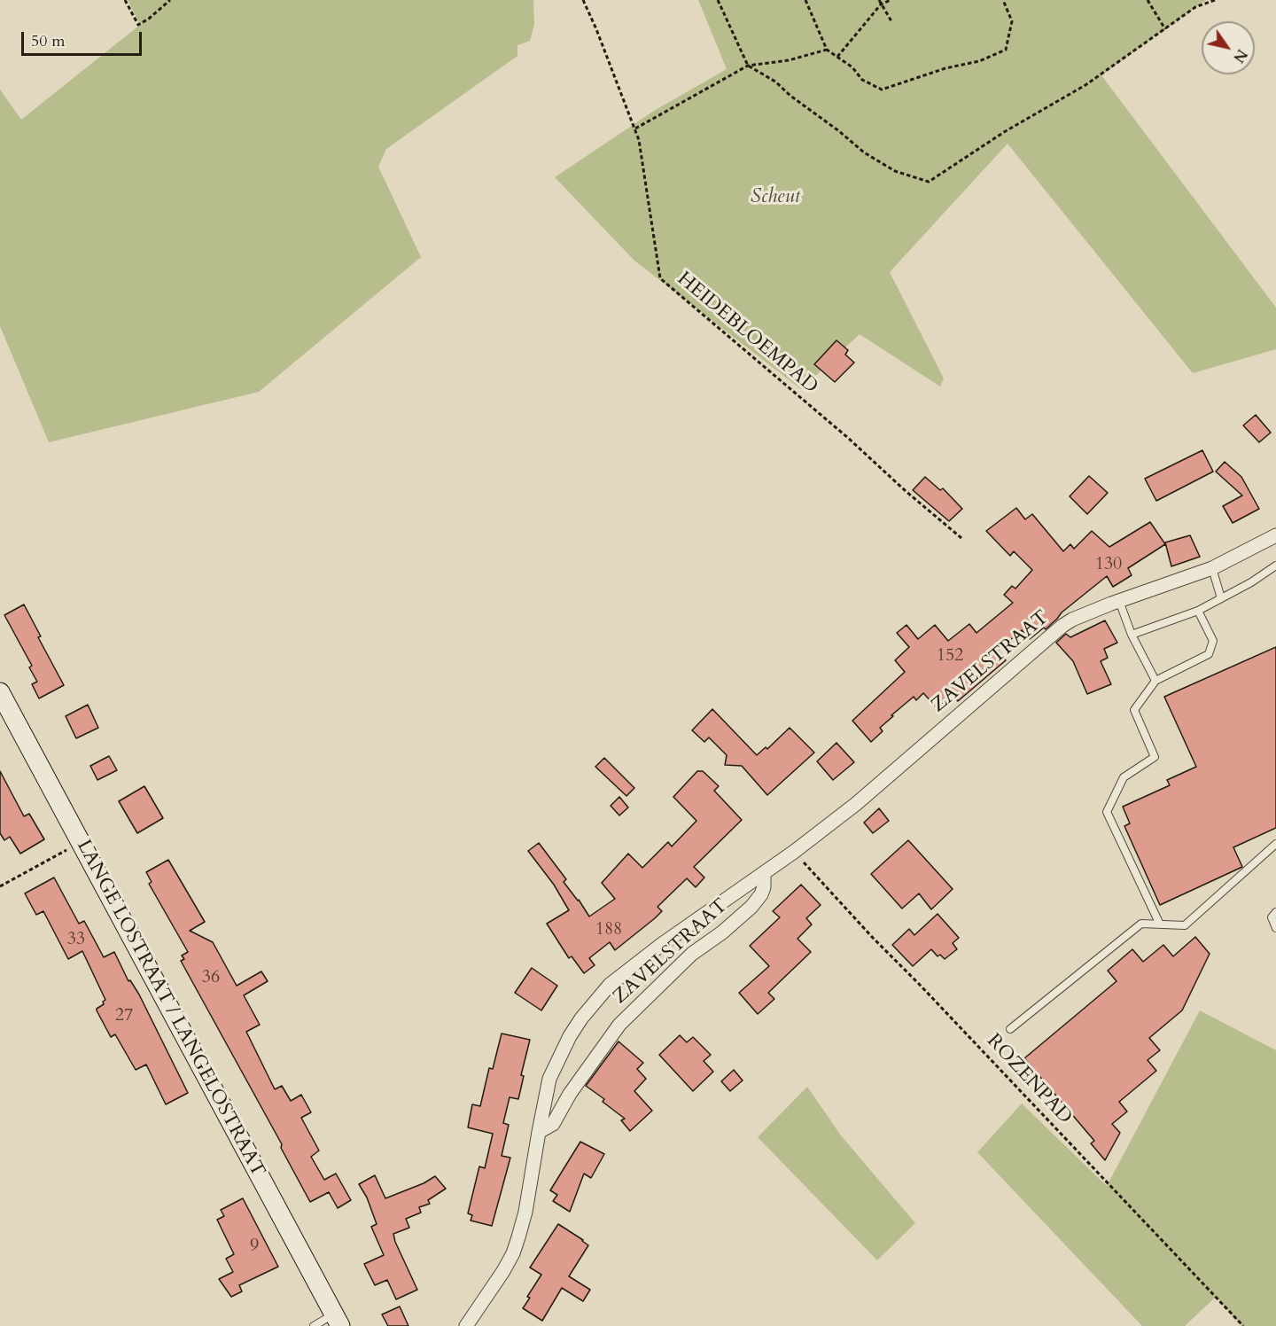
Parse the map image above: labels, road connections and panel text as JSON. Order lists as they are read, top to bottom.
{
  "streets": {
    "street": ["ZAVELSTRAAT", "LANGE LOSTRAAT / LANGELOSTRAAT"],
    "path": ["HEIDEBLOEMPAD", "ROZENPAD"]
  },
  "crossings": [
    ["ZAVELSTRAAT", "ROZENPAD"]
  ],
  "parks": ["Scheut"],
  "house_numbers": [
    "130",
    "152",
    "188",
    "33",
    "36",
    "27",
    "9"
  ],
  "scale_bar": "50 m",
  "north": "bottom right"
}
